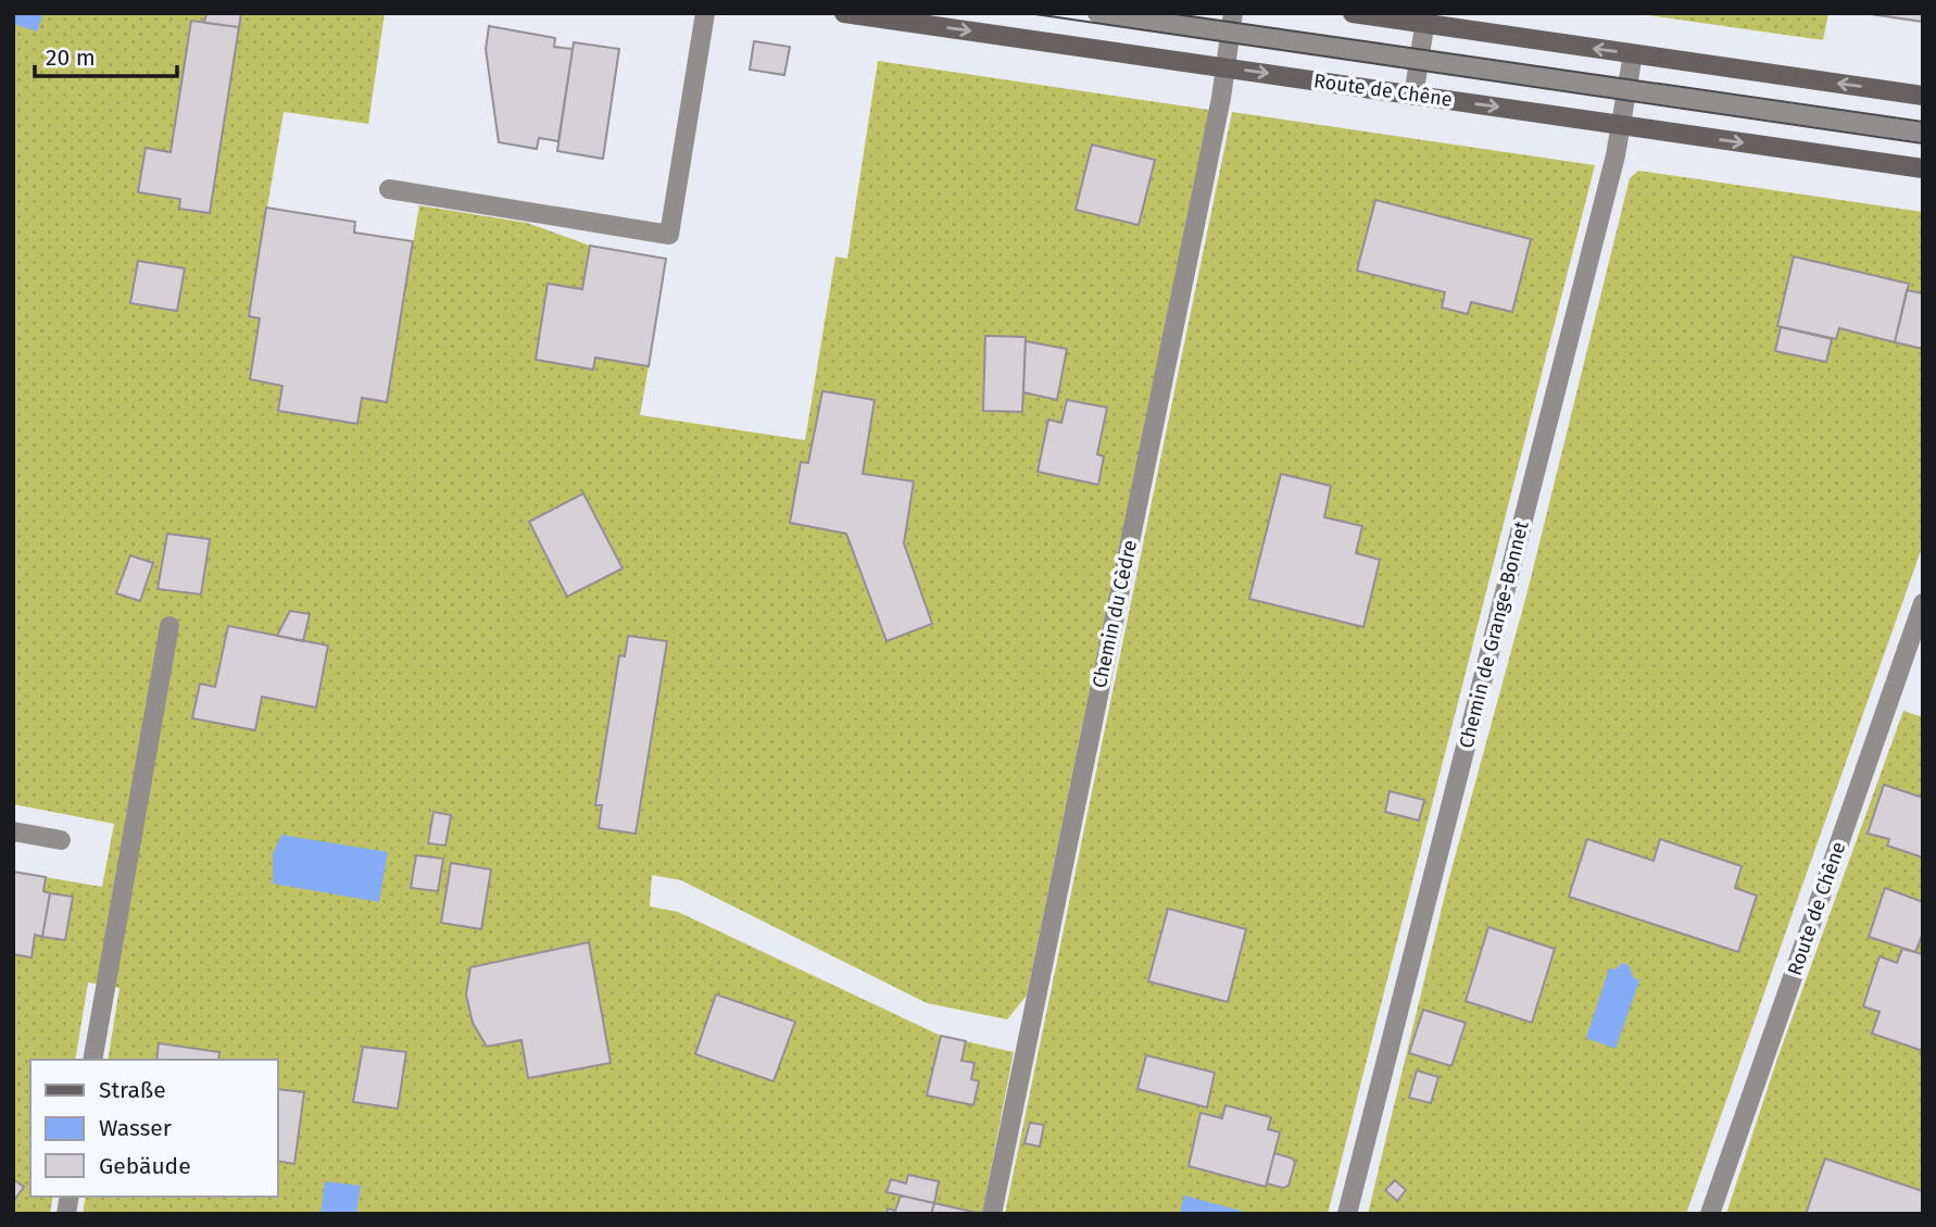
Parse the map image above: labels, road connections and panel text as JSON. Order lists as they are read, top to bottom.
{
  "streets": {
    "main road": ["Route de Chêne"],
    "street": ["Chemin du Cèdre", "Chemin de Grange-Bonnet"]
  },
  "crossings": [
    ["Route de Chêne", "Chemin du Cèdre"],
    ["Route de Chêne", "Chemin de Grange-Bonnet"]
  ],
  "legend": ["Straße", "Wasser", "Gebäude"],
  "scale_bar": "20 m"
}
